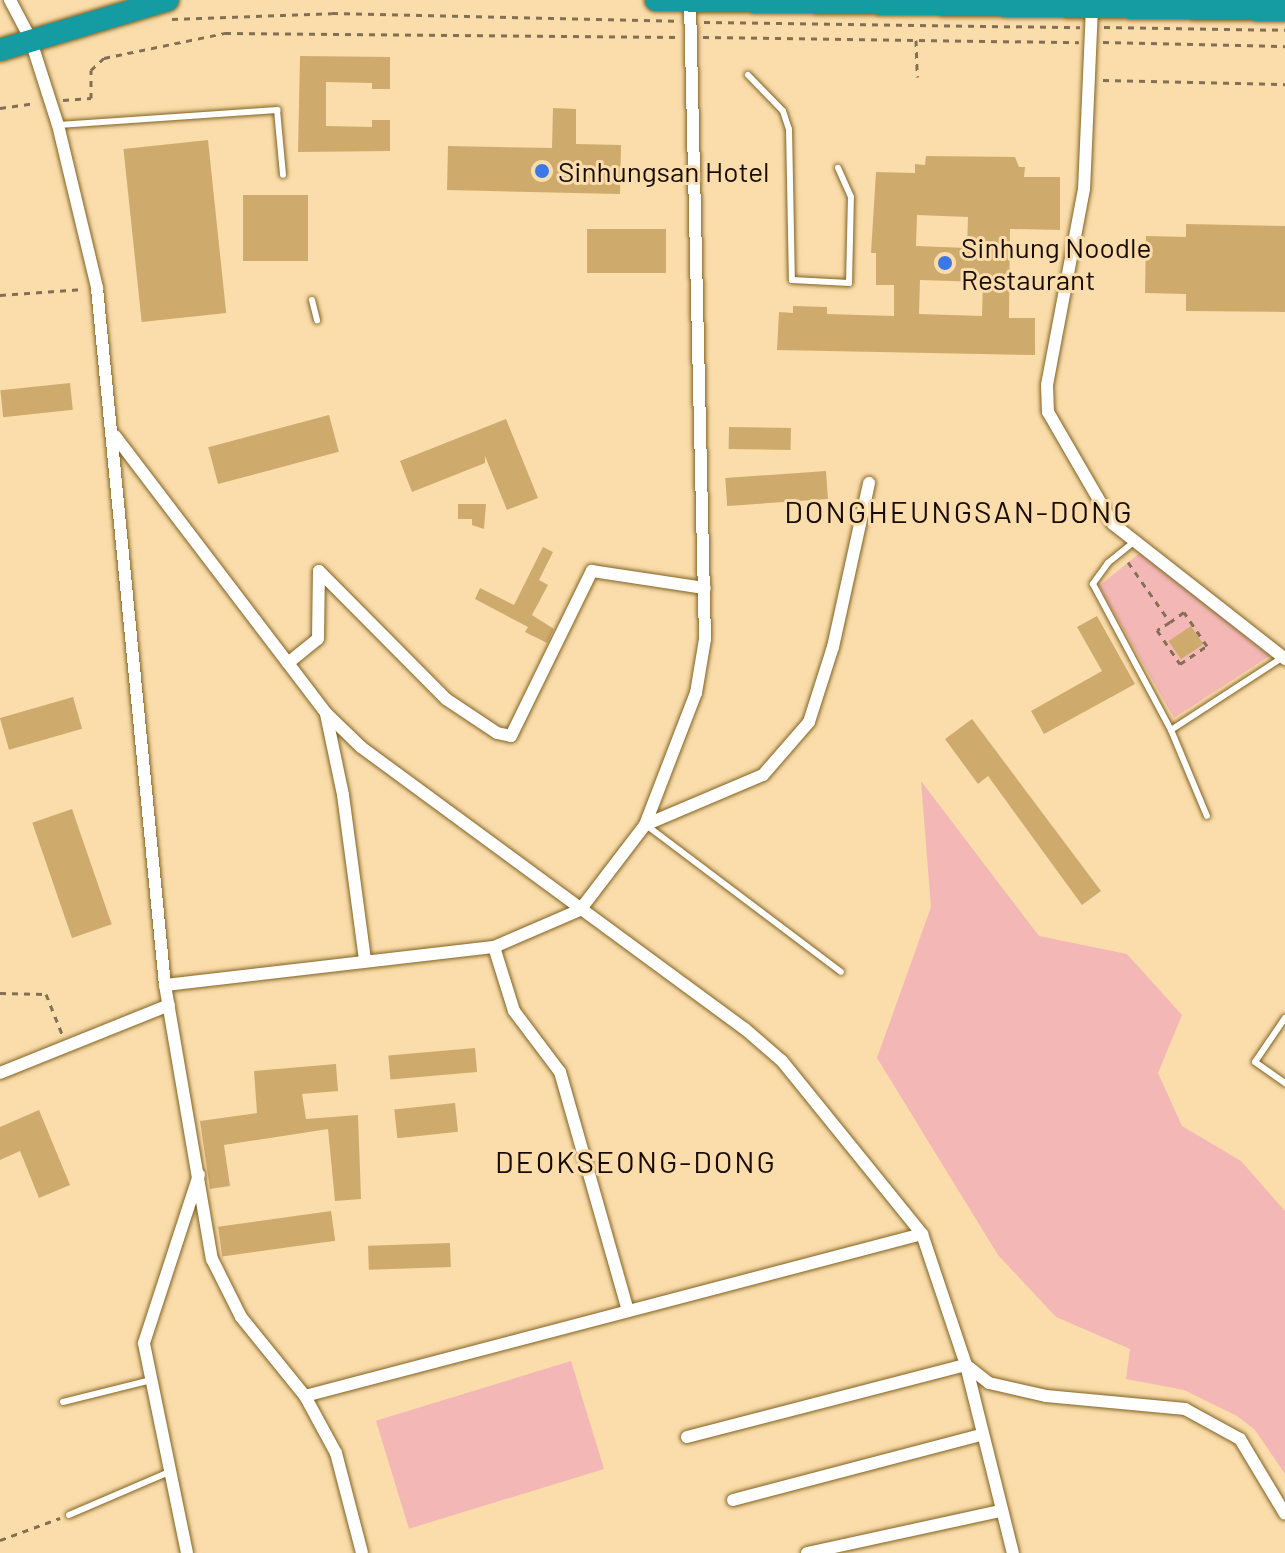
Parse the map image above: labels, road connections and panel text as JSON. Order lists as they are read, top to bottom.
{
  "districts": ["DONGHEUNGSAN-DONG", "DEOKSEONG-DONG"],
  "places": ["Sinhungsan Hotel", "Sinhung Noodle Restaurant"]
}
